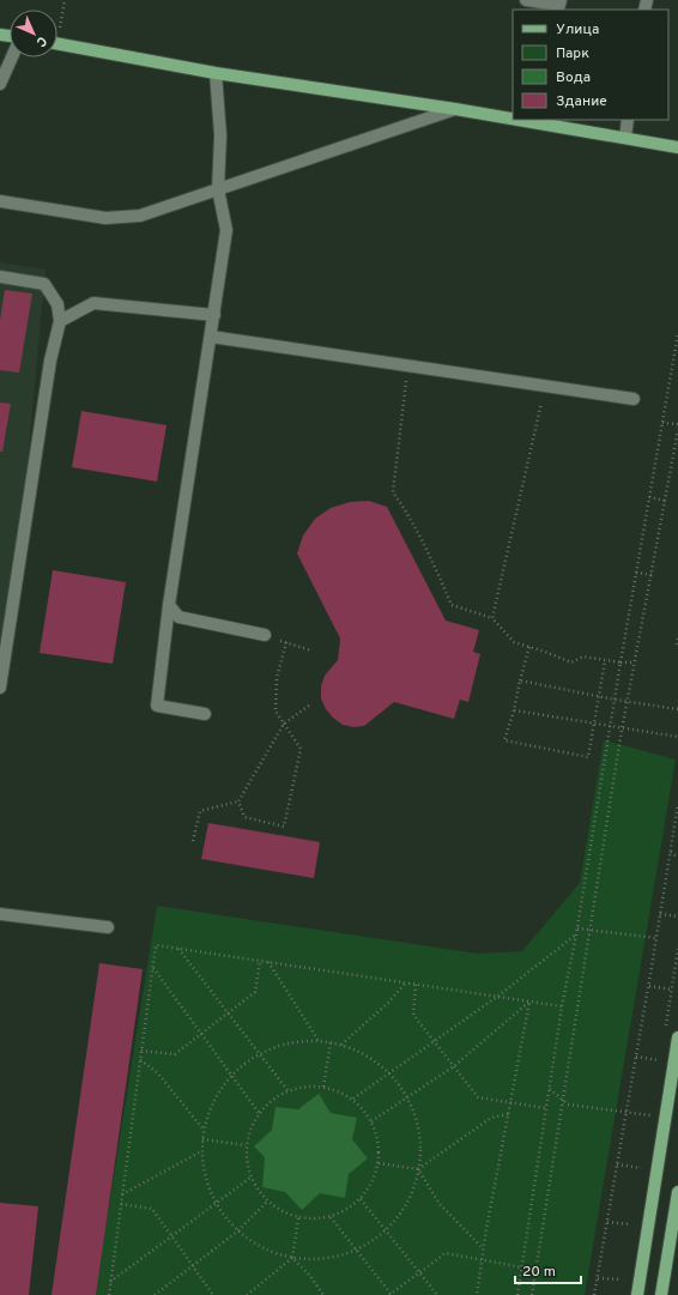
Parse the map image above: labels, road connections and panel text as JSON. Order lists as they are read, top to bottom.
{
  "legend": [
    "Улица",
    "Парк",
    "Вода",
    "Здание"
  ],
  "scale_bar": "20 m",
  "north": "bottom right"
}
